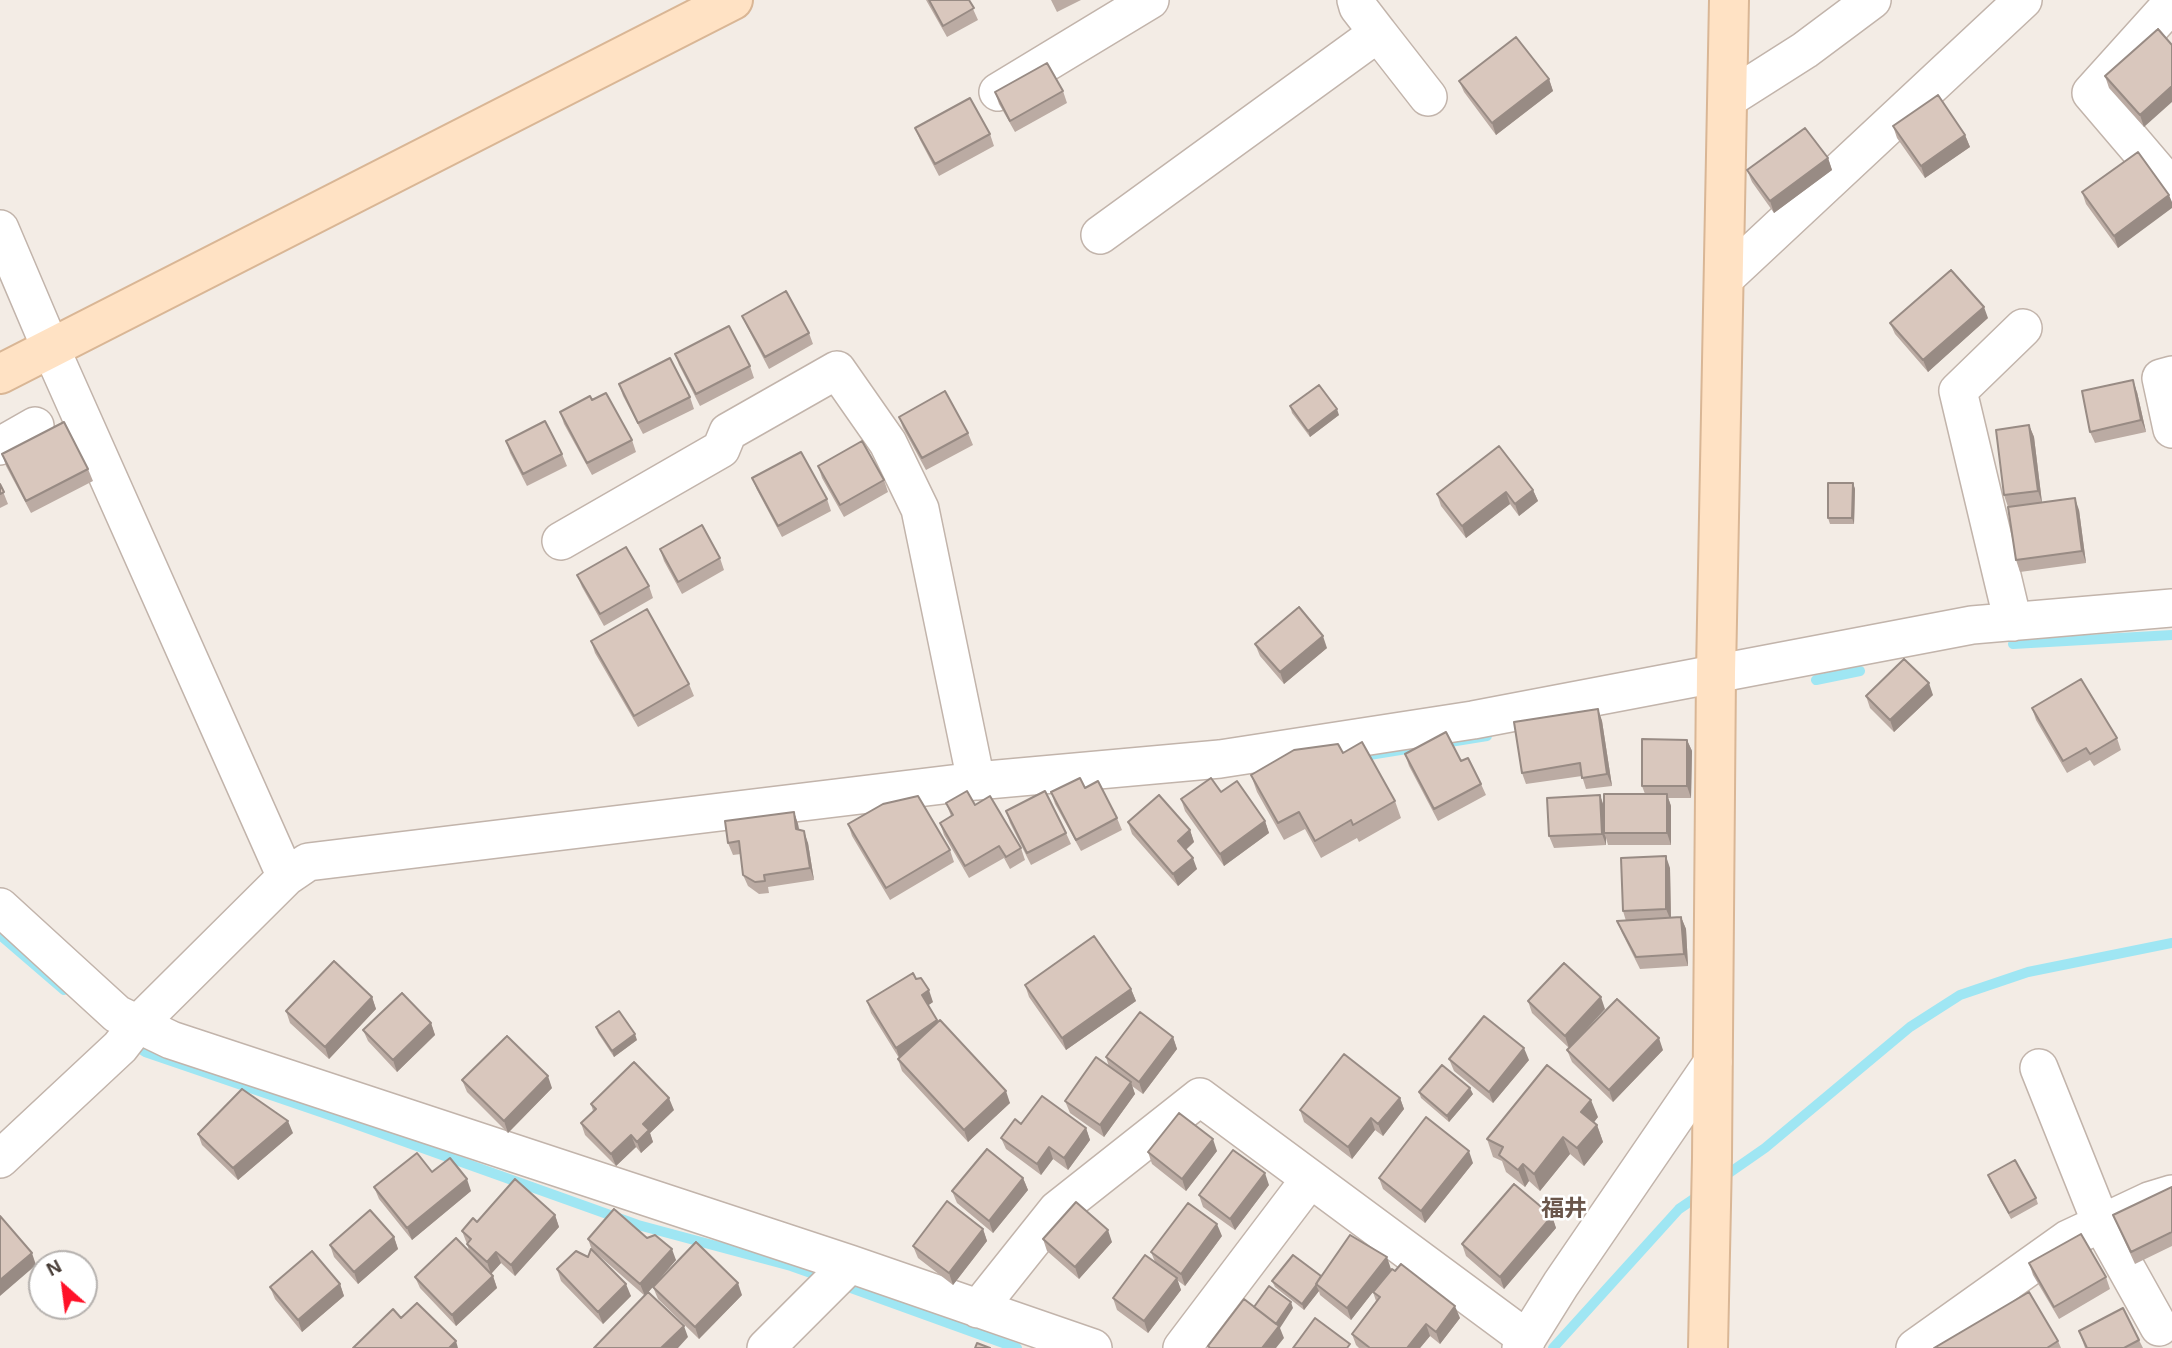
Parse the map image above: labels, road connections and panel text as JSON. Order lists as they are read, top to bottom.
{
  "districts": ["福井"],
  "north": "top left"
}
